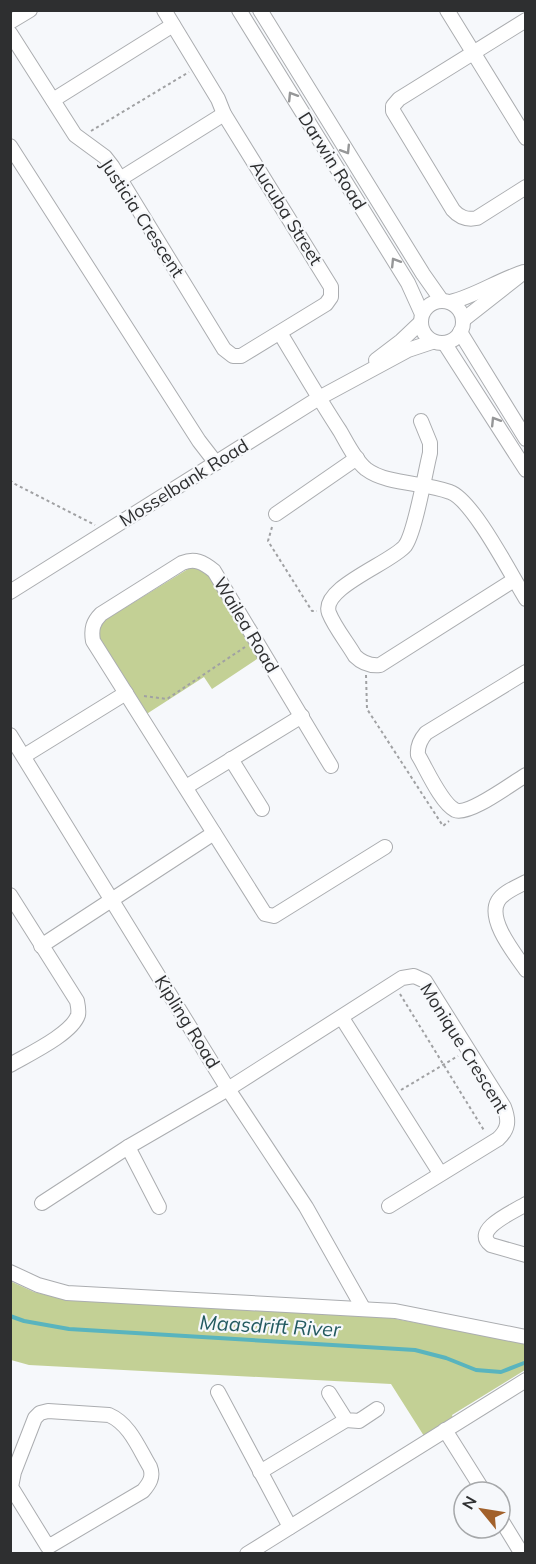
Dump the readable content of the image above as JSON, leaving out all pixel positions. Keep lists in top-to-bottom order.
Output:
{
  "streets": {
    "street": [
      "Darwin Road",
      "Aucuba Street",
      "Justicia Crescent",
      "Mosselbank Road",
      "Wailea Road",
      "Kipling Road",
      "Monique Crescent"
    ]
  },
  "crossings": [
    ["Darwin Road", "Mosselbank Road"],
    ["Aucuba Street", "Justicia Crescent"],
    ["Kipling Road", "Monique Crescent"]
  ],
  "water": ["Maasdrift River"],
  "north": "top left"
}
